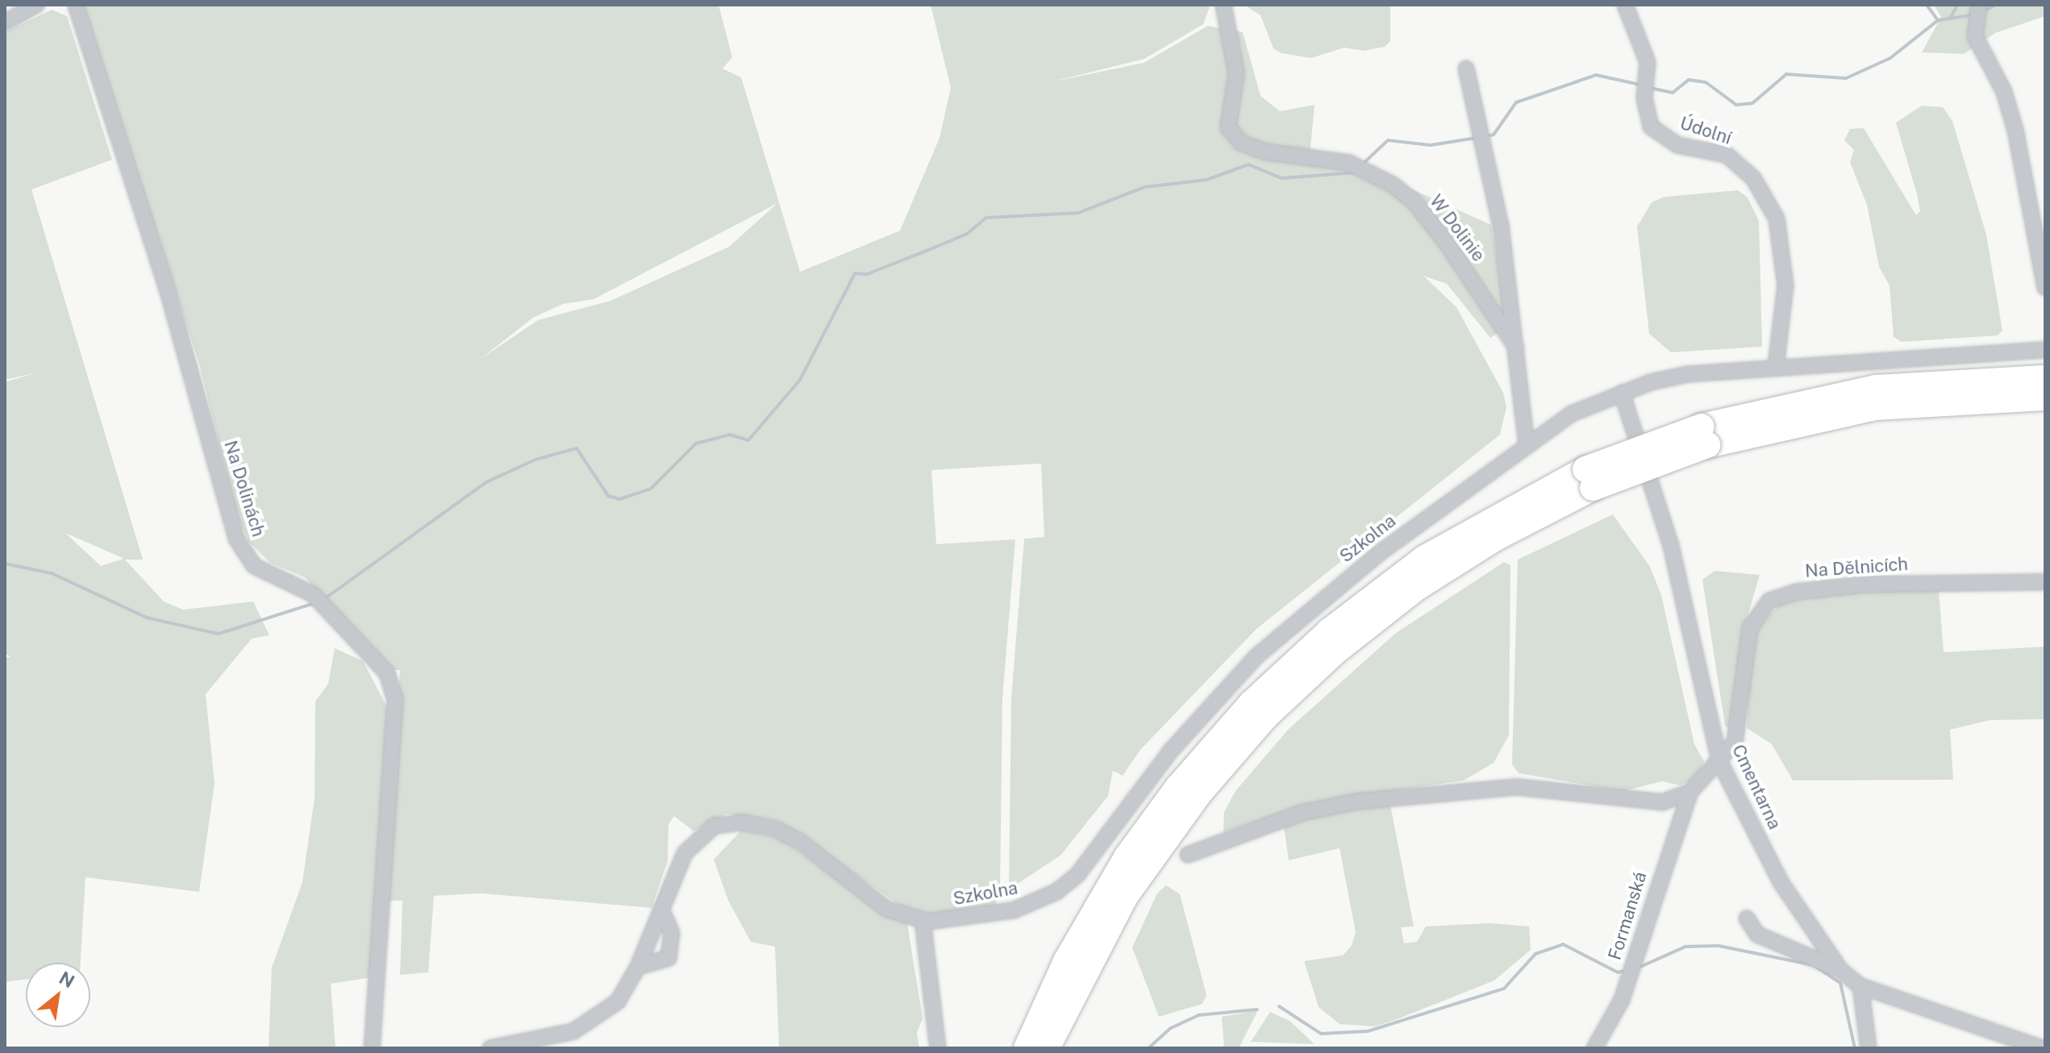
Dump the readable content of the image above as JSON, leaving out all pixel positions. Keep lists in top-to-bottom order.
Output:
{
  "streets": {
    "street": [
      "Údolní",
      "W Dolinie",
      "Na Dolinách",
      "Szkolna",
      "Na Dělnicích",
      "Cmentarna",
      "Formanská"
    ]
  },
  "crossings": [
    ["Údolní", "Szkolna"],
    ["Szkolna", "Cmentarna"],
    ["Na Dělnicích", "Cmentarna"]
  ],
  "north": "top right"
}
